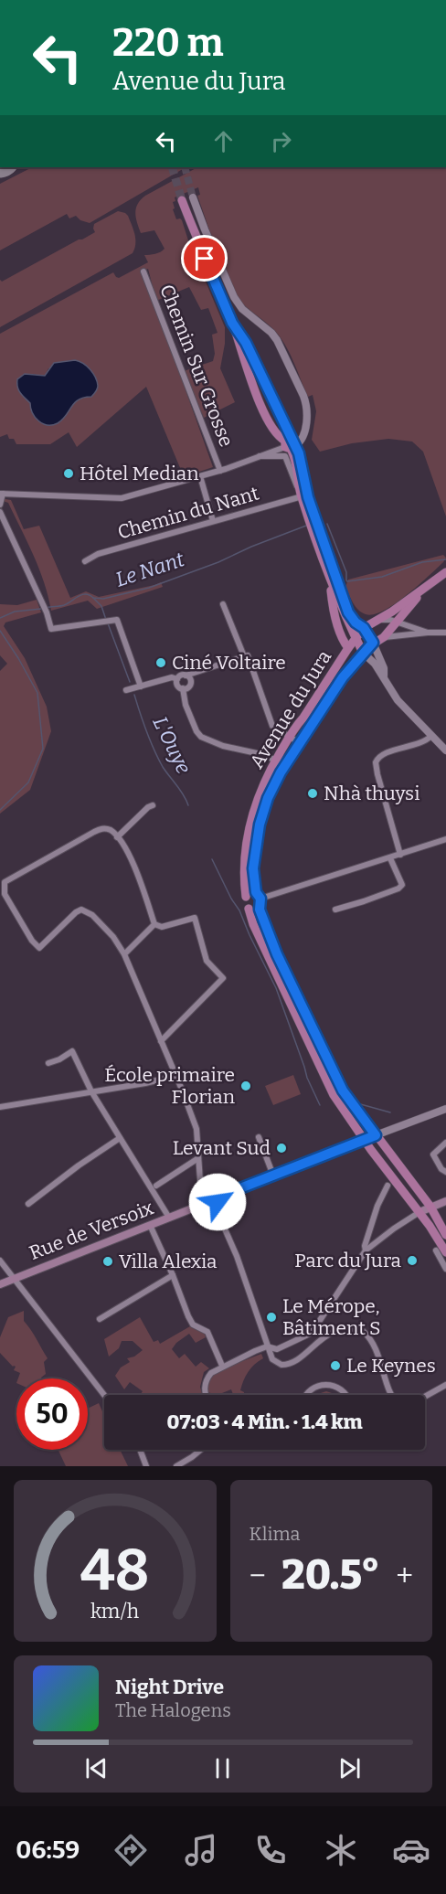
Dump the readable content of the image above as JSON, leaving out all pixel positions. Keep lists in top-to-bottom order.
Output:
{
  "streets": {
    "main road": ["Avenue du Jura", "Rue de Versoix"],
    "street": ["Chemin Sur Grosse", "Chemin du Nant"]
  },
  "crossings": [
    ["Avenue du Jura", "Rue de Versoix"]
  ],
  "water": ["Le Nant", "L'Ouye"],
  "places": [
    "Hôtel Median",
    "Ciné Voltaire",
    "Nhà thuysi",
    "École primaire Florian",
    "Levant Sud",
    "Parc du Jura",
    "Villa Alexia",
    "Le Mérope, Bâtiment S",
    "Le Keynes"
  ],
  "page": {
    "turn": ["220 m", "Avenue du Jura"],
    "limit": "50",
    "trip": "07:03 · 4 Min. · 1.4 km",
    "tile": "Klima",
    "heat": ["−", "20.5°", "+"],
    "song": ["Night Drive", "The Halogens"],
    "tabs": "06:59",
    "gauge": ["48", "km/h"]
  }
}
